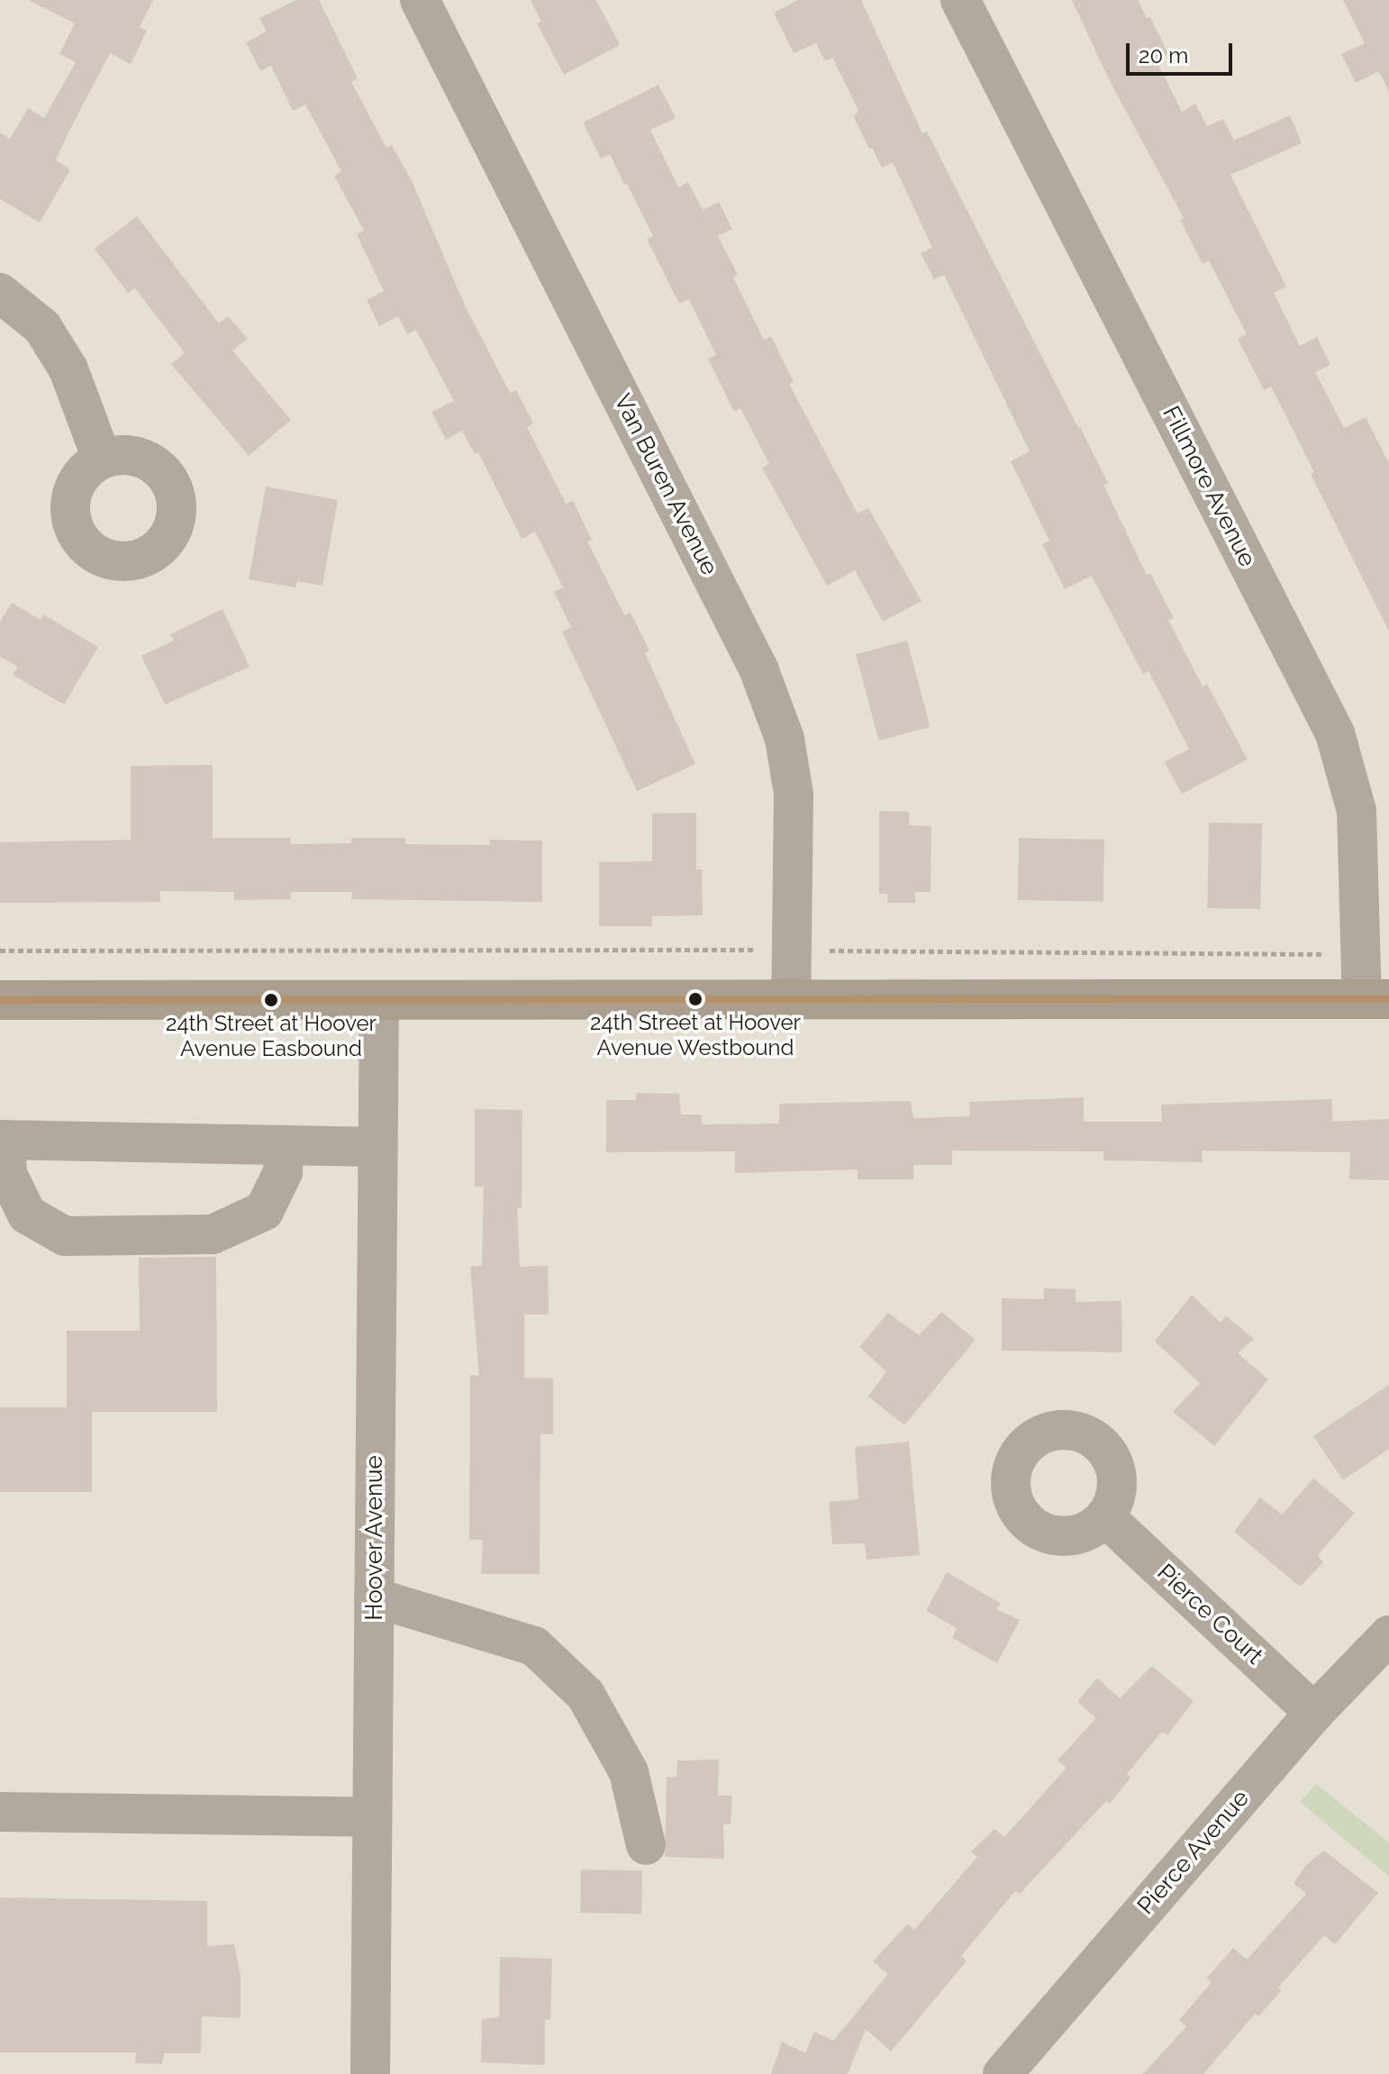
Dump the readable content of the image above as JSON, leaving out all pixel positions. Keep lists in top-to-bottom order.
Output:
{
  "streets": {
    "street": [
      "Van Buren Avenue",
      "Fillmore Avenue",
      "Hoover Avenue",
      "Pierce Court",
      "Pierce Avenue"
    ]
  },
  "crossings": [
    ["Pierce Court", "Pierce Avenue"]
  ],
  "places": ["24th Street at Hoover Avenue Westbound", "24th Street at Hoover Avenue Easbound"],
  "scale_bar": "20 m"
}
